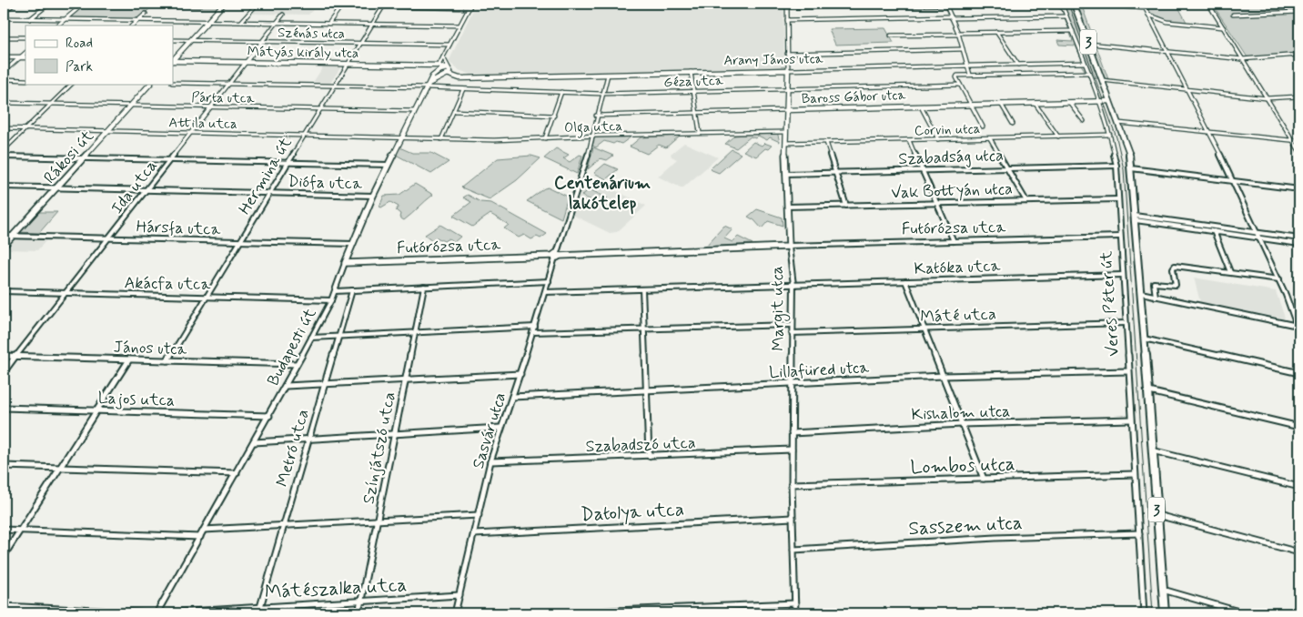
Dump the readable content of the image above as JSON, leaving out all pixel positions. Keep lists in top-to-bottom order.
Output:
{
  "streets": {
    "main road": ["3", "Veres Péter út"],
    "street": [
      "Szénás utca",
      "Mátyás király utca",
      "Arany János utca",
      "Géza utca",
      "Baross Gábor utca",
      "Párta utca",
      "Attila utca",
      "Olga utca",
      "Corvin utca",
      "Rákosi út",
      "Szabadság utca",
      "Hermina út",
      "Diófa utca",
      "Ida utca",
      "Vak Bottyán utca",
      "Hársfa utca",
      "Futórózsa utca",
      "Katóka utca",
      "Akácfa utca",
      "Margit utca",
      "Máté utca",
      "Budapesti út",
      "János utca",
      "Lillafüred utca",
      "Lajos utca",
      "Kishalom utca",
      "Sasvár utca",
      "Szabadszó utca",
      "Metró utca",
      "Színjátszó utca",
      "Lombos utca",
      "Datolya utca",
      "Sasszem utca",
      "Mátészalka utca"
    ]
  },
  "crossings": [
    ["Szénás utca", "Hermina út"],
    ["Szénás utca", "Ida utca"],
    ["Mátyás király utca", "Hermina út"],
    ["Mátyás király utca", "Ida utca"],
    ["Arany János utca", "Veres Péter út"],
    ["Arany János utca", "Margit utca"],
    ["Arany János utca", "Budapesti út"],
    ["Arany János utca", "Sasvár utca"],
    ["Géza utca", "Hermina út"],
    ["Géza utca", "Ida utca"],
    ["Géza utca", "Margit utca"],
    ["Géza utca", "Budapesti út"],
    ["Géza utca", "Sasvár utca"],
    ["Baross Gábor utca", "Veres Péter út"],
    ["Baross Gábor utca", "Margit utca"],
    ["Baross Gábor utca", "Sasvár utca"],
    ["Párta utca", "Rákosi út"],
    ["Párta utca", "Hermina út"],
    ["Párta utca", "Ida utca"],
    ["Párta utca", "Budapesti út"],
    ["Attila utca", "Olga utca"],
    ["Attila utca", "Rákosi út"],
    ["Attila utca", "Hermina út"],
    ["Attila utca", "Ida utca"],
    ["Attila utca", "Budapesti út"],
    ["Olga utca", "Margit utca"],
    ["Olga utca", "Budapesti út"],
    ["Olga utca", "Sasvár utca"],
    ["Corvin utca", "Veres Péter út"],
    ["Corvin utca", "Margit utca"],
    ["Rákosi út", "Diófa utca"],
    ["Rákosi út", "Hársfa utca"],
    ["Szabadság utca", "Veres Péter út"],
    ["Szabadság utca", "Margit utca"],
    ["Hermina út", "Diófa utca"],
    ["Hermina út", "Hársfa utca"],
    ["Hermina út", "Akácfa utca"],
    ["Hermina út", "János utca"],
    ["Diófa utca", "Ida utca"],
    ["Diófa utca", "Budapesti út"],
    ["Ida utca", "Hársfa utca"],
    ["Ida utca", "Akácfa utca"],
    ["Ida utca", "János utca"],
    ["Vak Bottyán utca", "Veres Péter út"],
    ["Vak Bottyán utca", "Margit utca"],
    ["Hársfa utca", "Budapesti út"],
    ["Futórózsa utca", "Veres Péter út"],
    ["Futórózsa utca", "Margit utca"],
    ["Futórózsa utca", "Budapesti út"],
    ["Futórózsa utca", "Sasvár utca"],
    ["Katóka utca", "Veres Péter út"],
    ["Katóka utca", "Margit utca"],
    ["Katóka utca", "Sasvár utca"],
    ["Akácfa utca", "Budapesti út"],
    ["Veres Péter út", "Máté utca"],
    ["Veres Péter út", "Lillafüred utca"],
    ["Veres Péter út", "Kishalom utca"],
    ["Veres Péter út", "Lombos utca"],
    ["Veres Péter út", "Sasszem utca"],
    ["Margit utca", "Máté utca"],
    ["Margit utca", "Lillafüred utca"],
    ["Margit utca", "Kishalom utca"],
    ["Margit utca", "Szabadszó utca"],
    ["Margit utca", "Lombos utca"],
    ["Margit utca", "Datolya utca"],
    ["Margit utca", "Sasszem utca"],
    ["Budapesti út", "János utca"],
    ["Budapesti út", "Lajos utca"],
    ["Budapesti út", "Mátészalka utca"],
    ["Lillafüred utca", "Sasvár utca"],
    ["Sasvár utca", "Szabadszó utca"],
    ["Sasvár utca", "Datolya utca"],
    ["Sasvár utca", "Mátészalka utca"],
    ["Metró utca", "Mátészalka utca"],
    ["Színjátszó utca", "Mátészalka utca"]
  ],
  "districts": ["Centenárium lakótelep"],
  "legend": ["Road", "Park"]
}
